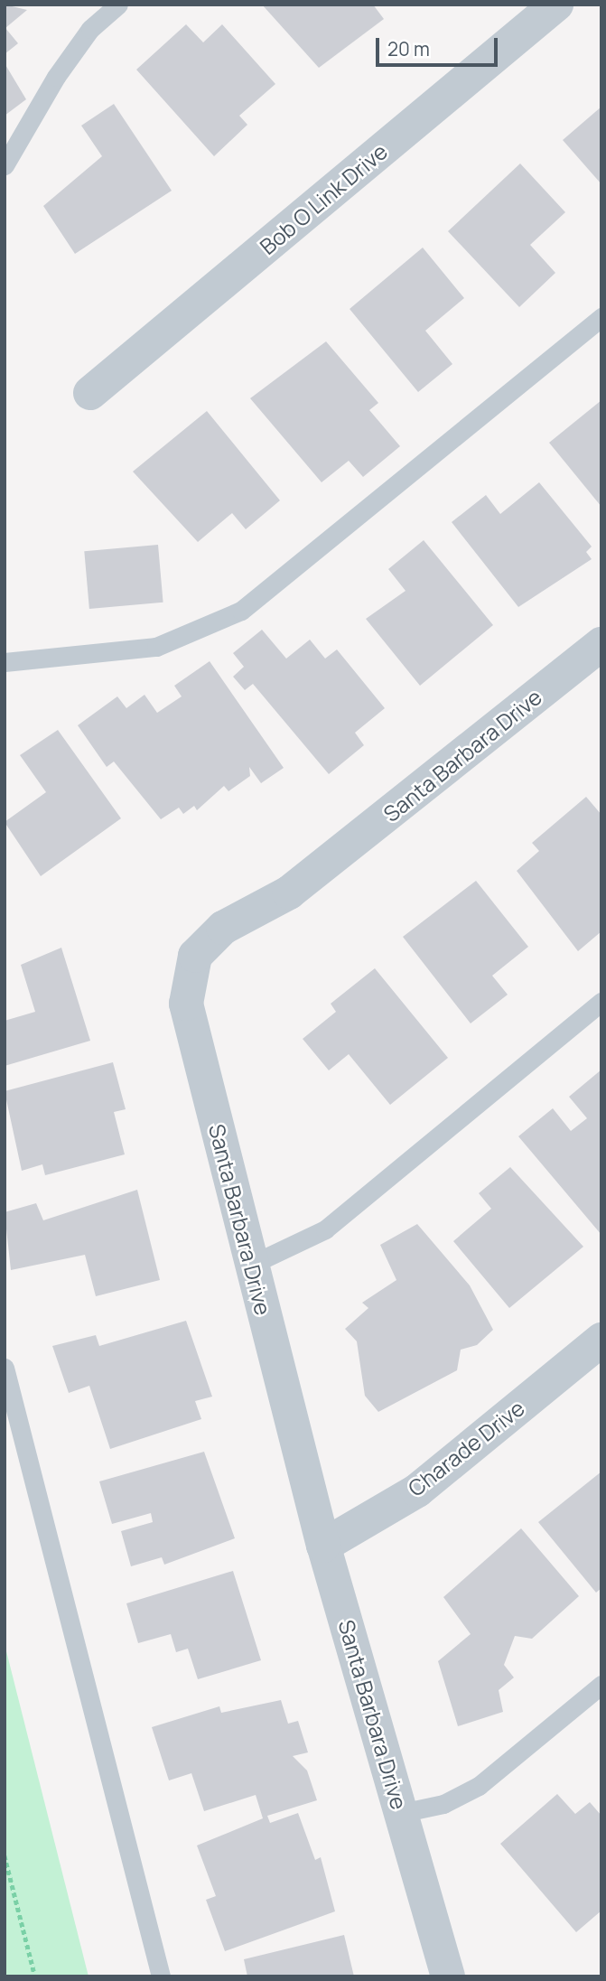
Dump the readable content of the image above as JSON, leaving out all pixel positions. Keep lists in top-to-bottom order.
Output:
{
  "streets": {
    "street": ["Bob O Link Drive", "Santa Barbara Drive", "Charade Drive"]
  },
  "crossings": [
    ["Santa Barbara Drive", "Charade Drive"]
  ],
  "scale_bar": "20 m"
}
